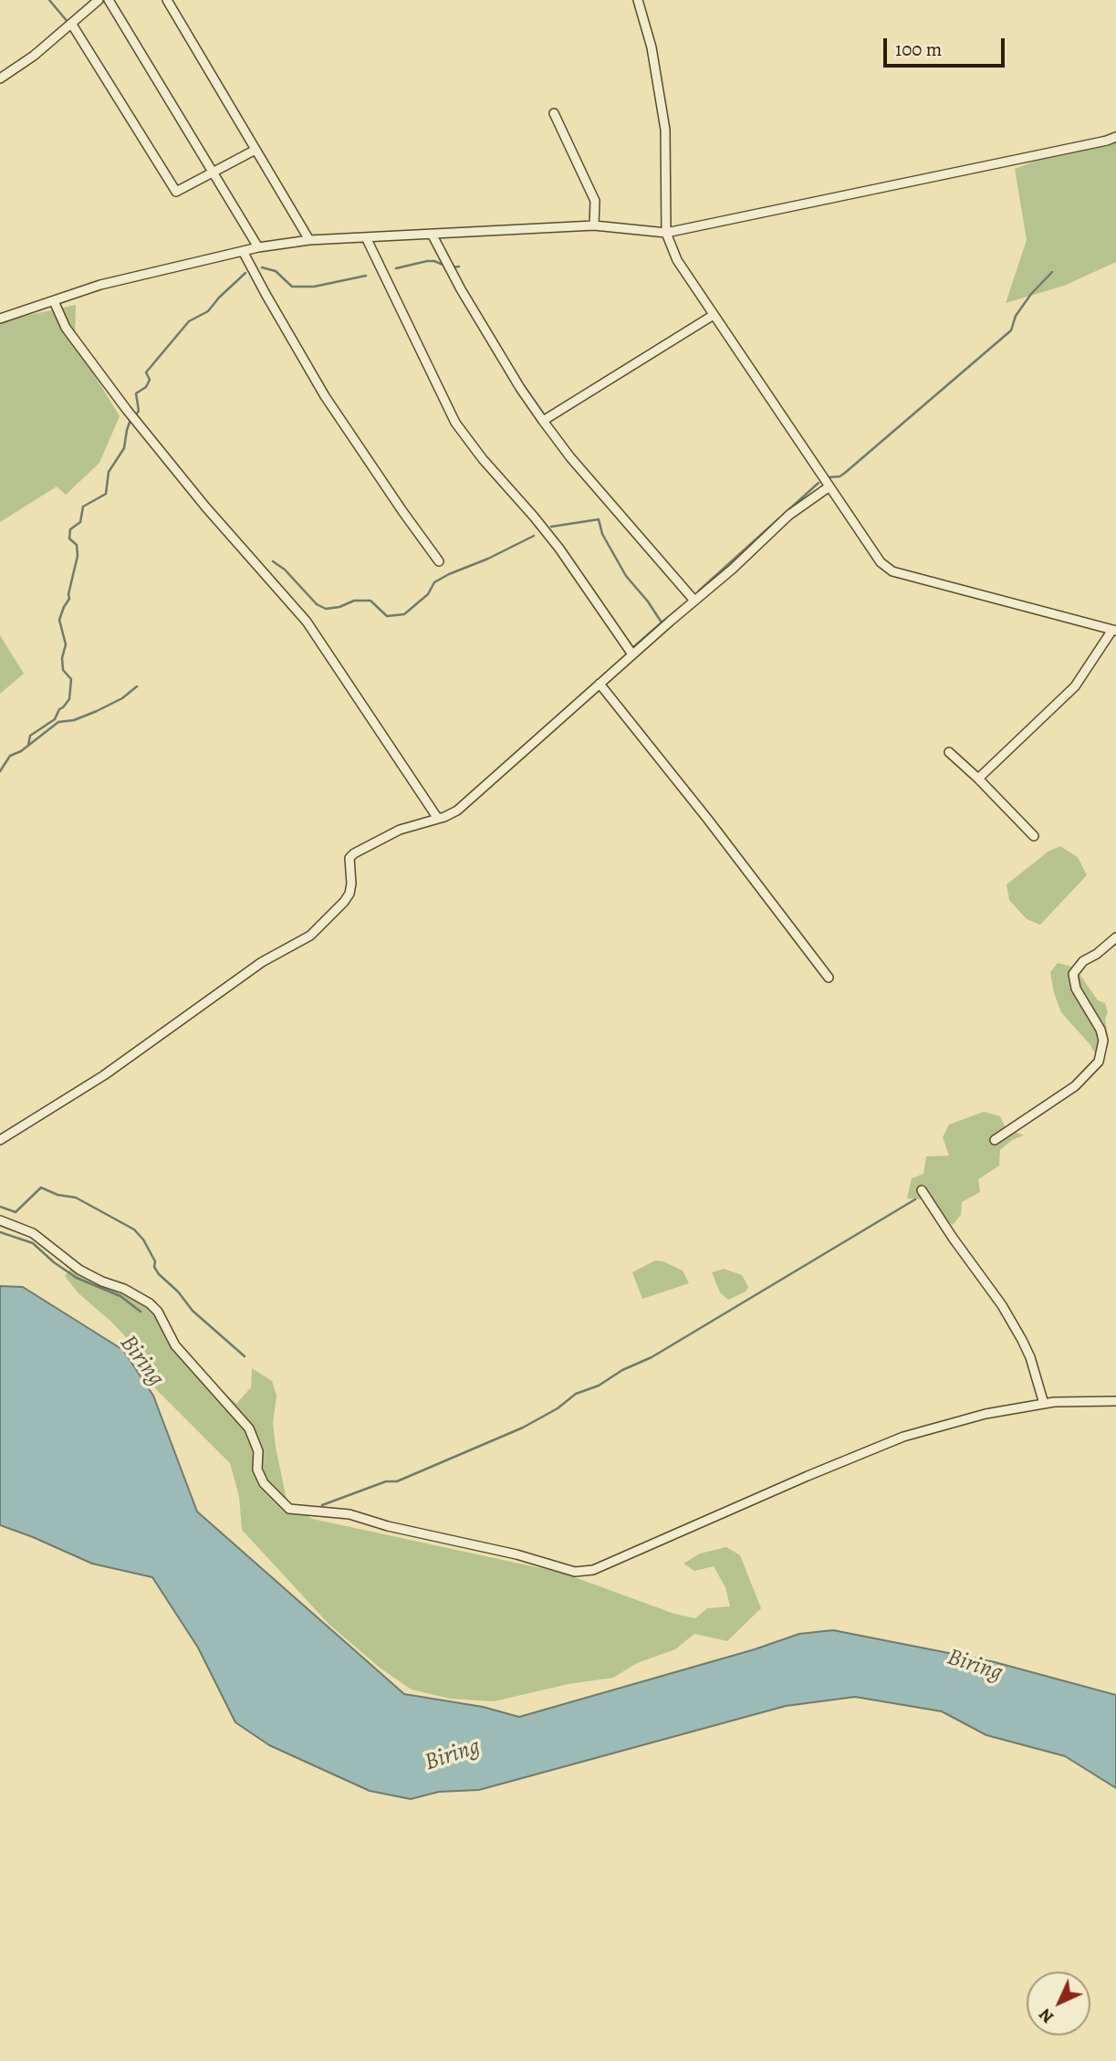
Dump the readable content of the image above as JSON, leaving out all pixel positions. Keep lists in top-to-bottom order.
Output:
{
  "water": ["Biring"],
  "scale_bar": "100 m",
  "north": "bottom left"
}
